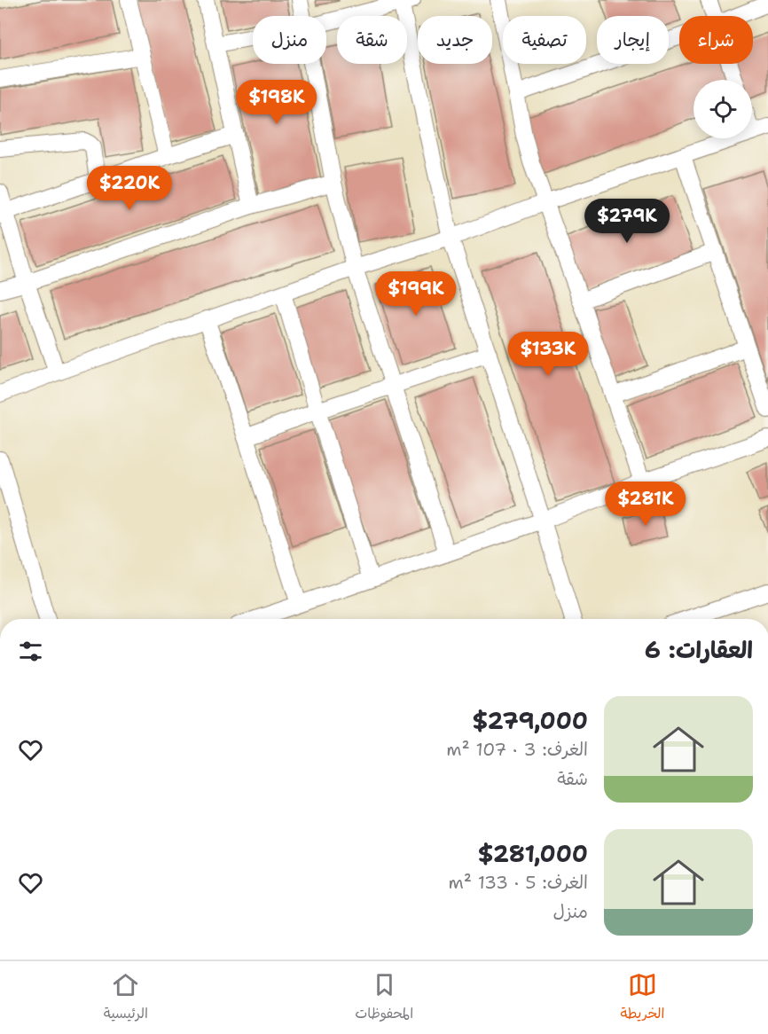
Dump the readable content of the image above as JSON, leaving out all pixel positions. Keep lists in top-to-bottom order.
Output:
{
  "page": {
    "chip": [
      "شراء",
      "إيجار",
      "تصفية",
      "جديد",
      "شقة",
      "منزل"
    ],
    "price": [
      "$198K",
      "$220K",
      "$279K",
      "$199K",
      "$133K",
      "$281K"
    ],
    "heading": "العقارات: 6",
    "list": [
      {
        "name": "$279,000",
        "note": "الغرف: 3 · 107 m² · شقة"
      },
      {
        "name": "$281,000",
        "note": "الغرف: 5 · 133 m² · منزل"
      }
    ],
    "tabs": ["الخريطة", "المحفوظات", "الرئيسية"]
  }
}
